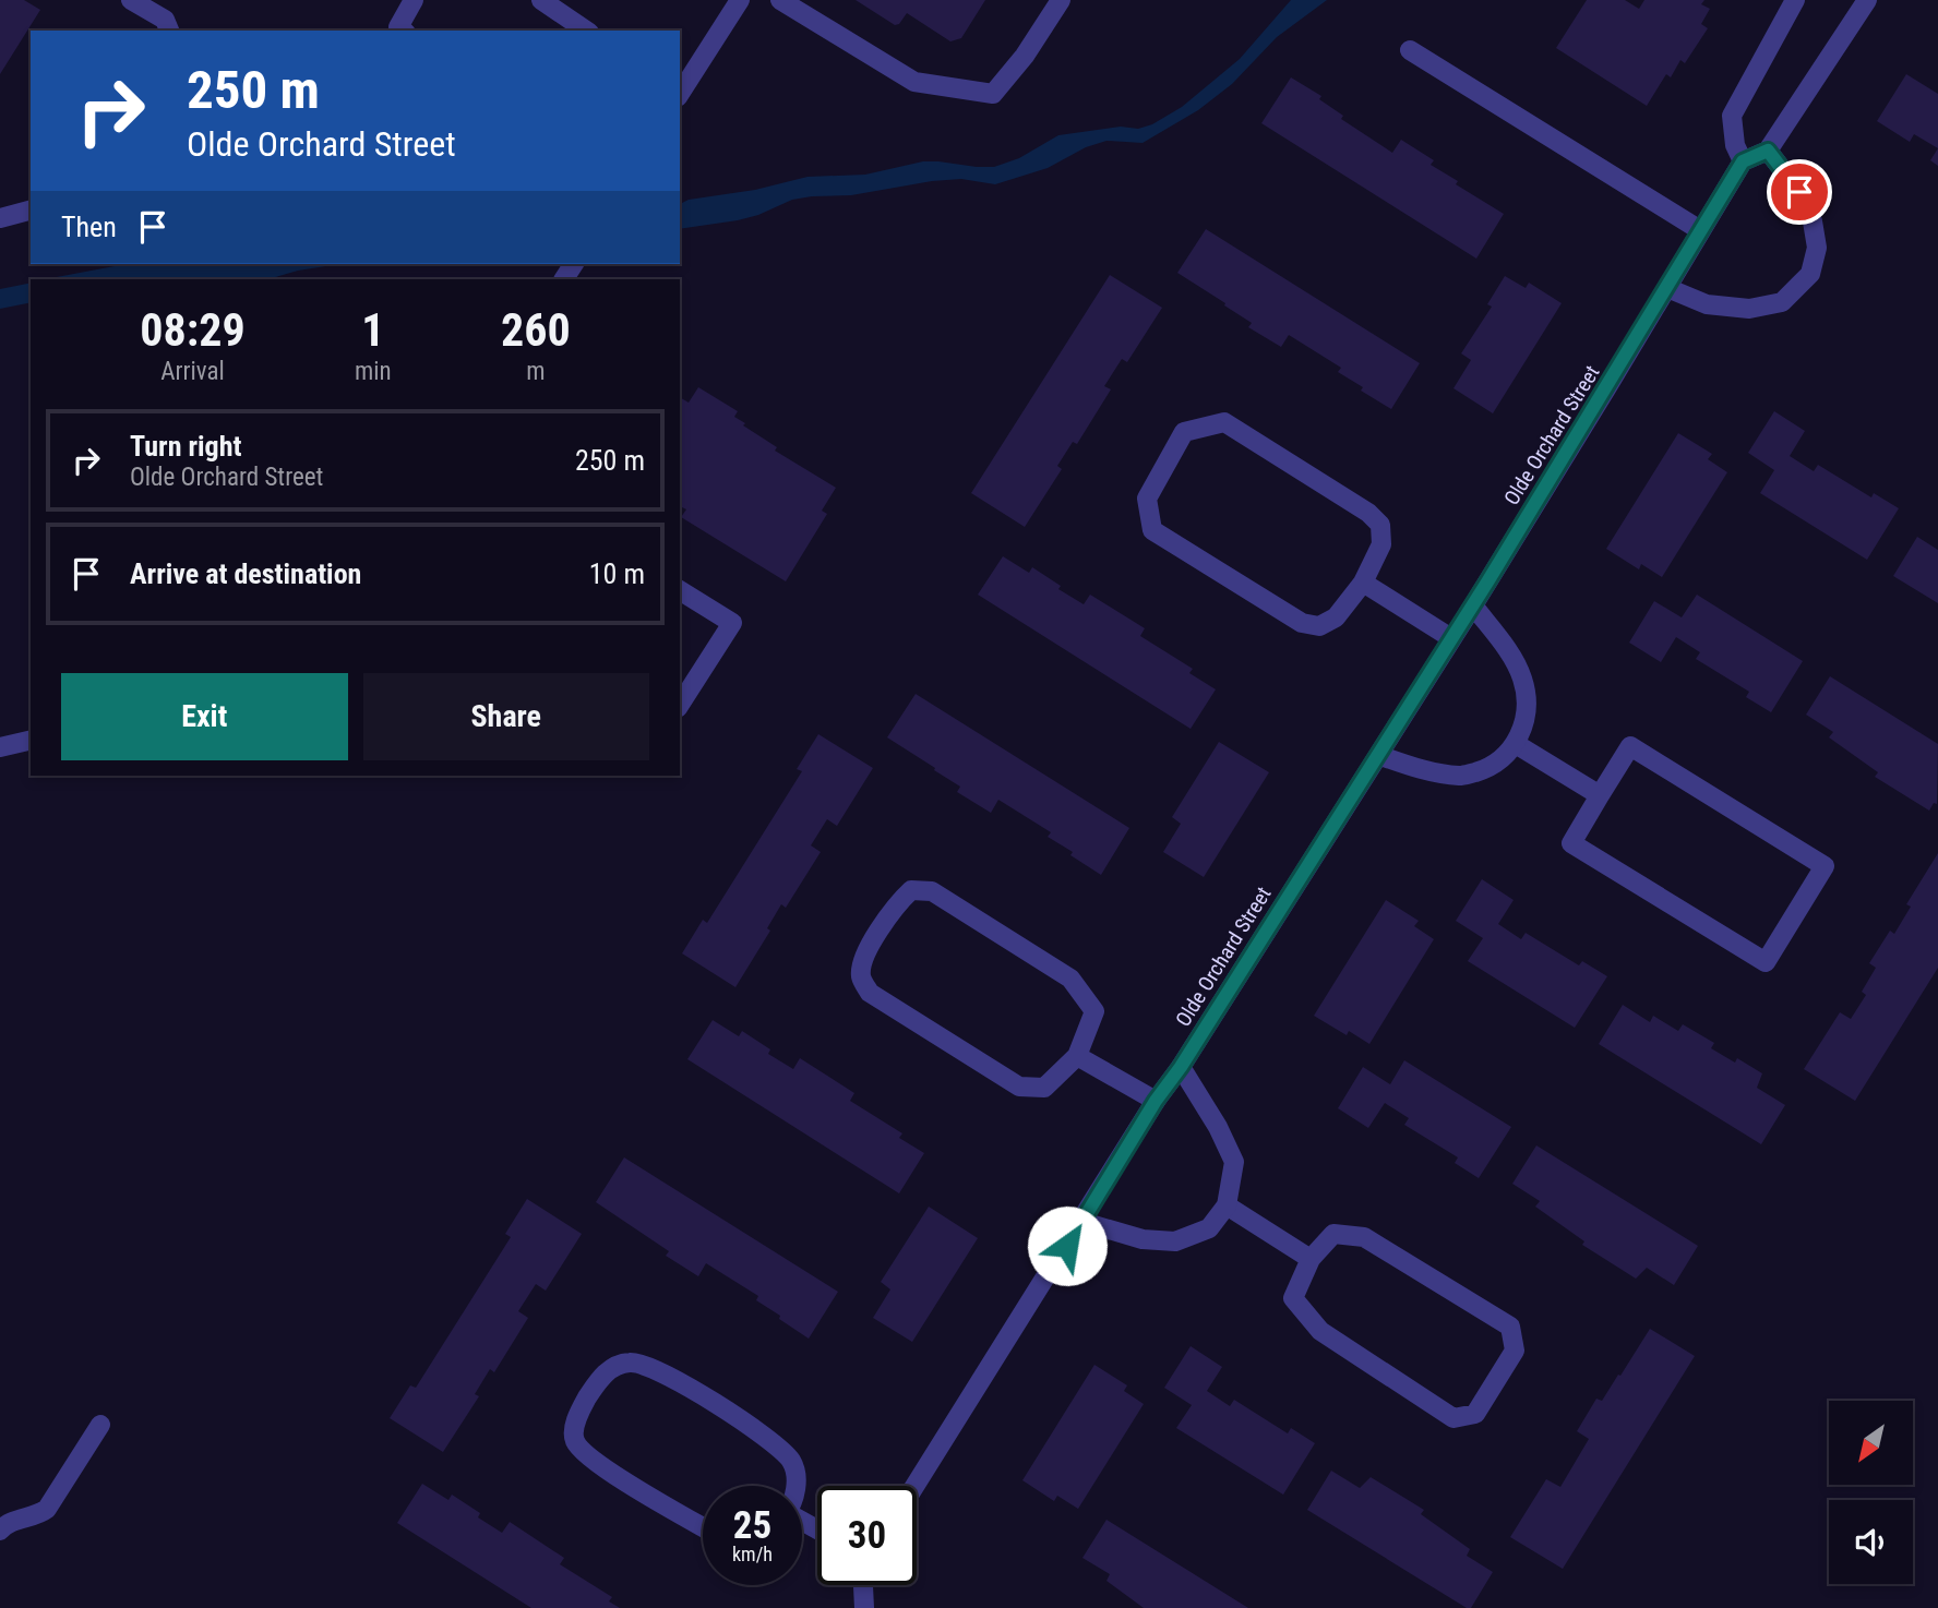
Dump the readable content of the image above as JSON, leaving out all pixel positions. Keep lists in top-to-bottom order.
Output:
{
  "streets": {
    "street": ["Olde Orchard Street"]
  },
  "north": "bottom left",
  "page": {
    "turn": ["250 m", "Olde Orchard Street"],
    "then": "Then",
    "eta": [
      "08:29",
      "Arrival",
      "1",
      "min",
      "260",
      "m"
    ],
    "list": [
      {
        "name": "Turn right",
        "note": "Olde Orchard Street",
        "value": "250 m"
      },
      {
        "name": "Arrive at destination",
        "value": "10 m"
      }
    ],
    "buttons": ["Exit", "Share"],
    "speed": "25 km/h",
    "limit": "30"
  }
}
